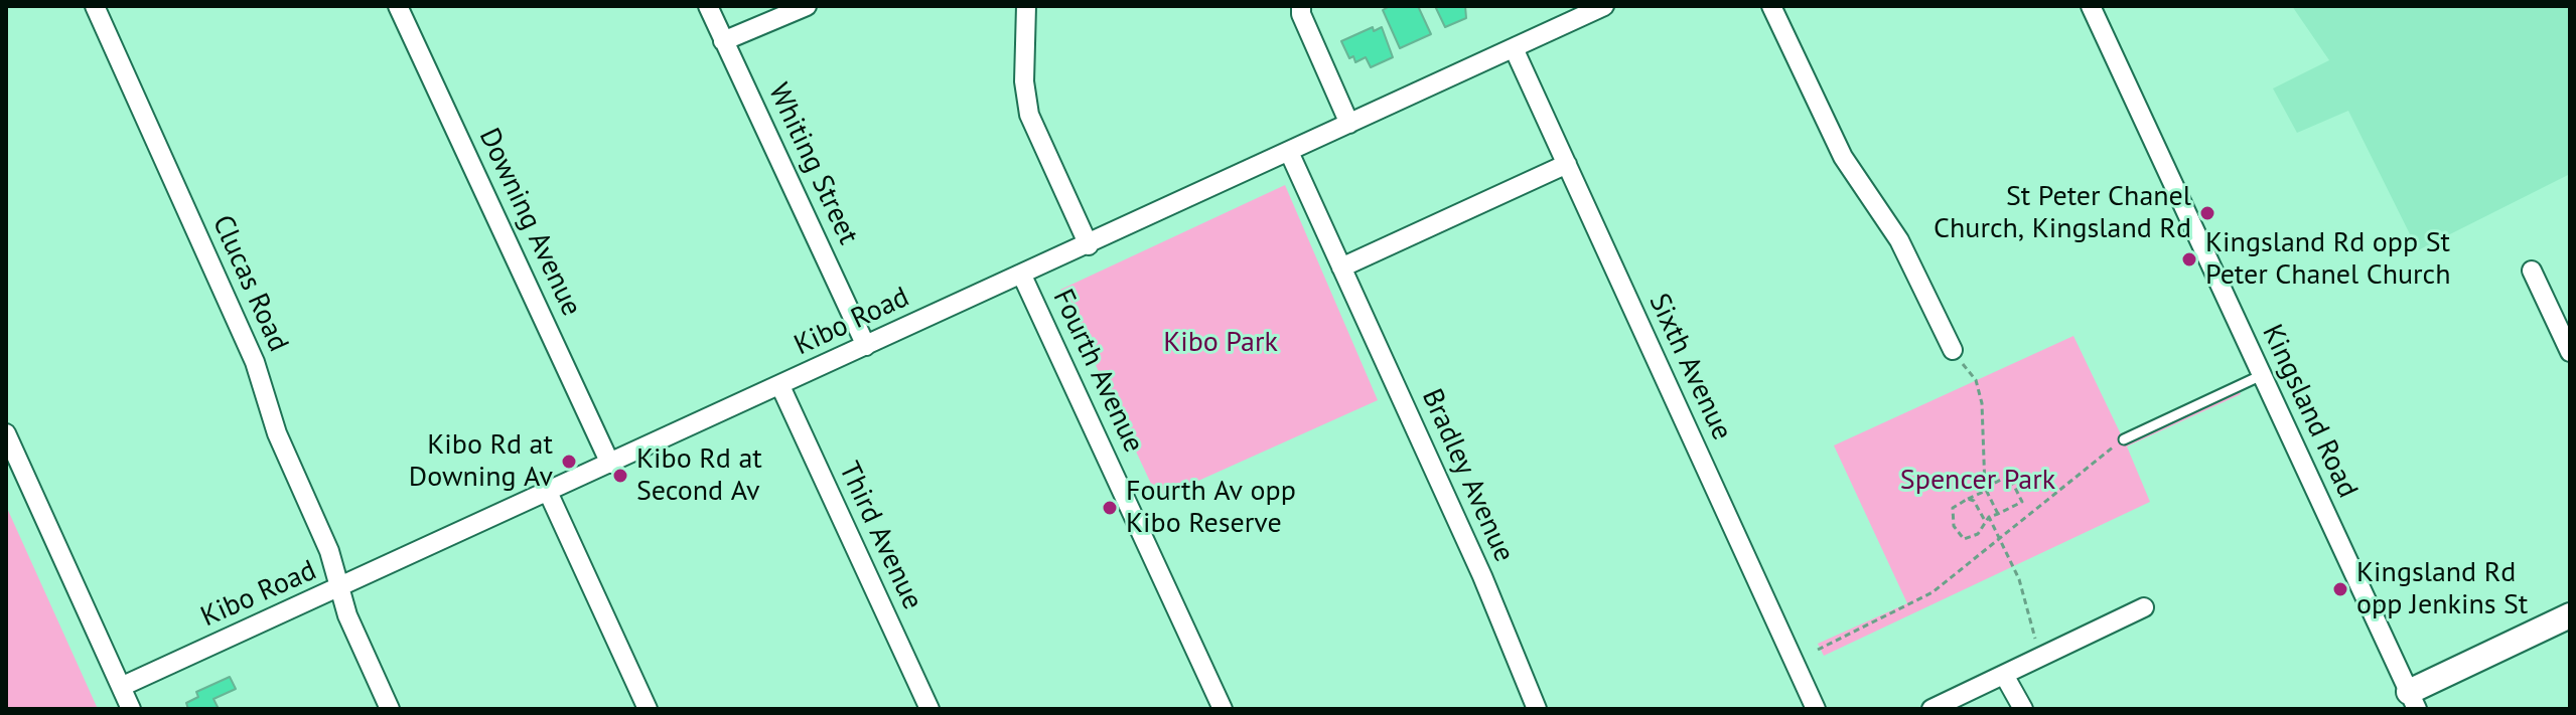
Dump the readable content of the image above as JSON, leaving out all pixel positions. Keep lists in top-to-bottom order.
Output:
{
  "streets": {
    "street": [
      "Whiting Street",
      "Downing Avenue",
      "Clucas Road",
      "Kibo Road",
      "Sixth Avenue",
      "Fourth Avenue",
      "Kingsland Road",
      "Bradley Avenue",
      "Third Avenue"
    ]
  },
  "crossings": [
    ["Whiting Street", "Kibo Road"],
    ["Downing Avenue", "Kibo Road"],
    ["Clucas Road", "Kibo Road"],
    ["Kibo Road", "Sixth Avenue"],
    ["Kibo Road", "Fourth Avenue"],
    ["Kibo Road", "Bradley Avenue"],
    ["Kibo Road", "Third Avenue"]
  ],
  "parks": ["Kibo Park", "Spencer Park"],
  "places": [
    "St Peter Chanel Church, Kingsland Rd",
    "Kingsland Rd opp St Peter Chanel Church",
    "Kibo Rd at Downing Av",
    "Kibo Rd at Second Av",
    "Fourth Av opp Kibo Reserve",
    "Kingsland Rd opp Jenkins St"
  ]
}
